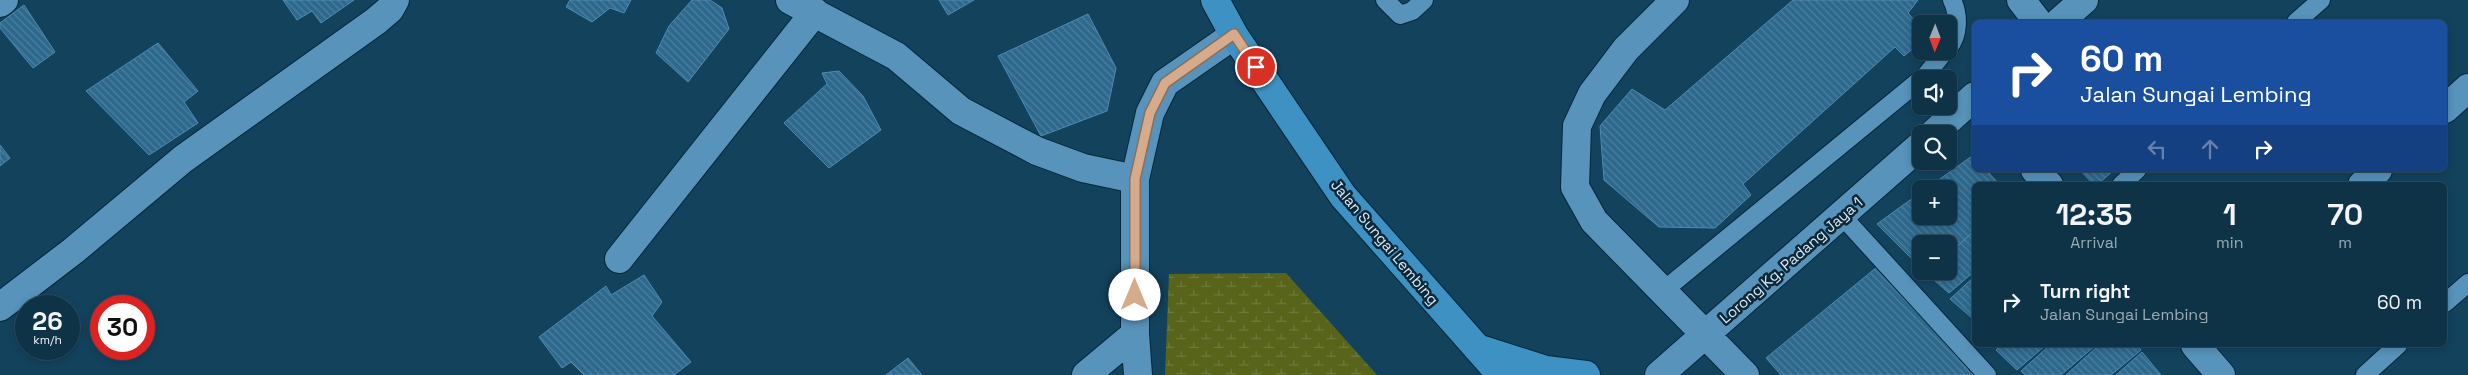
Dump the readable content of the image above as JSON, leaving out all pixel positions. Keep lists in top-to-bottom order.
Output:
{
  "streets": {
    "main road": ["Jalan Sungai Lembing"],
    "street": ["Lorong Kg. Padang Jaya 1"]
  },
  "north": "bottom",
  "page": {
    "map_buttons": ["+", "−"],
    "turn": ["60 m", "Jalan Sungai Lembing"],
    "eta": [
      "12:35",
      "Arrival",
      "1",
      "min",
      "70",
      "m"
    ],
    "list": [
      {
        "name": "Turn right",
        "note": "Jalan Sungai Lembing",
        "value": "60 m"
      }
    ],
    "speed": "26 km/h",
    "limit": "30"
  }
}
